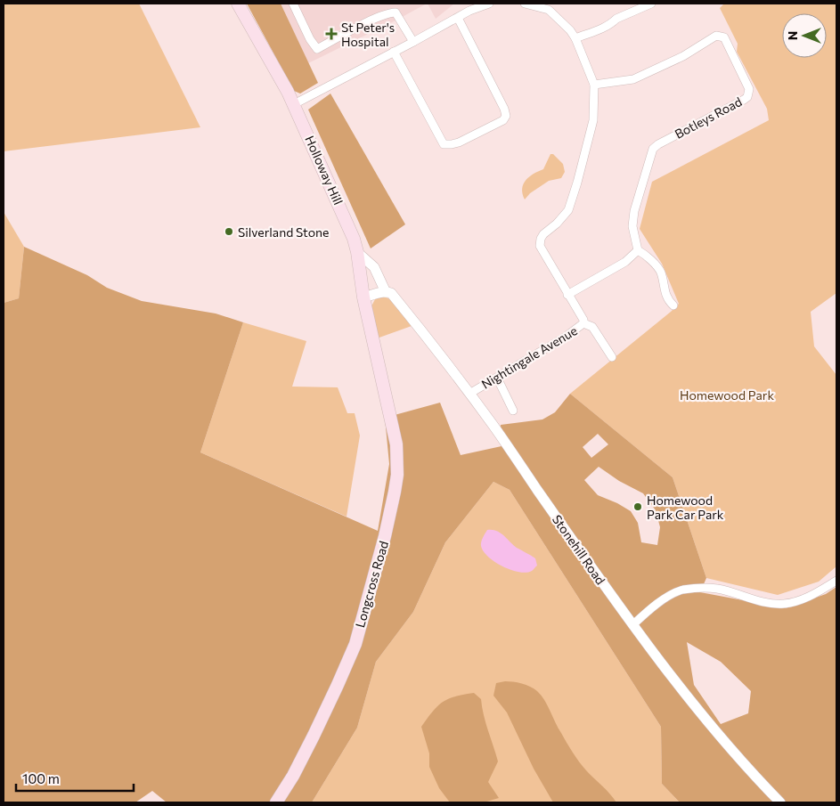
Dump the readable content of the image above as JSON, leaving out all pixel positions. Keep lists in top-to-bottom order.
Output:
{
  "streets": {
    "main road": ["Holloway Hill", "Longcross Road"],
    "street": ["Botleys Road", "Nightingale Avenue", "Stonehill Road"]
  },
  "crossings": [
    ["Botleys Road", "Nightingale Avenue"],
    ["Holloway Hill", "Stonehill Road"],
    ["Holloway Hill", "Longcross Road"],
    ["Nightingale Avenue", "Stonehill Road"]
  ],
  "parks": ["Homewood Park"],
  "places": {
    "health": ["St Peter's Hospital"],
    "other": ["Silverland Stone", "Homewood Park Car Park"]
  },
  "scale_bar": "100 m",
  "north": "left"
}
